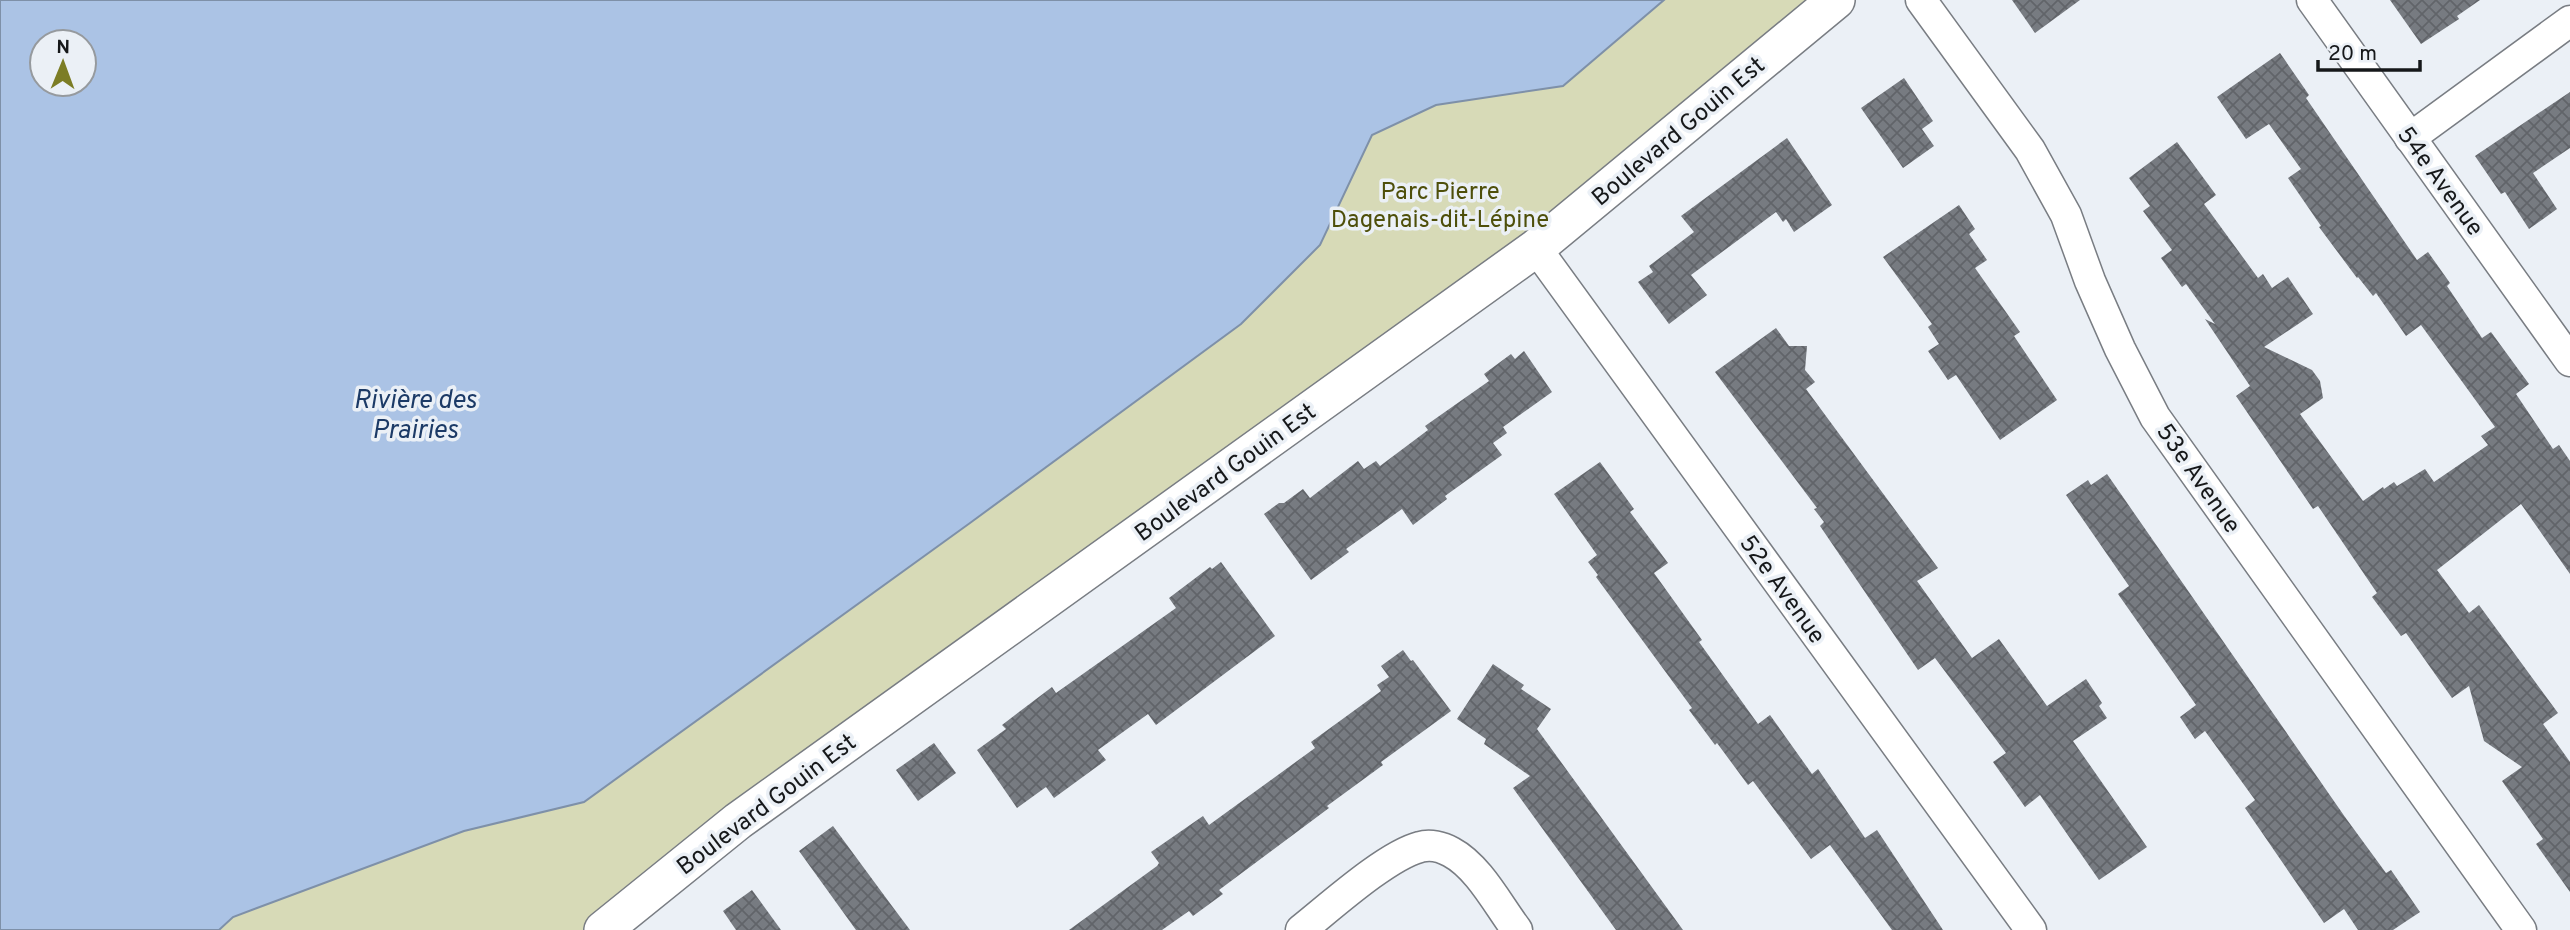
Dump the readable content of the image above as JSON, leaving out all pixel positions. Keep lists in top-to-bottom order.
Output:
{
  "streets": {
    "street": [
      "Boulevard Gouin Est",
      "54e Avenue",
      "53e Avenue",
      "52e Avenue"
    ]
  },
  "crossings": [
    ["Boulevard Gouin Est", "52e Avenue"]
  ],
  "water": ["Rivière des Prairies"],
  "parks": ["Parc Pierre Dagenais-dit-Lépine"],
  "scale_bar": "20 m",
  "north": "top"
}
